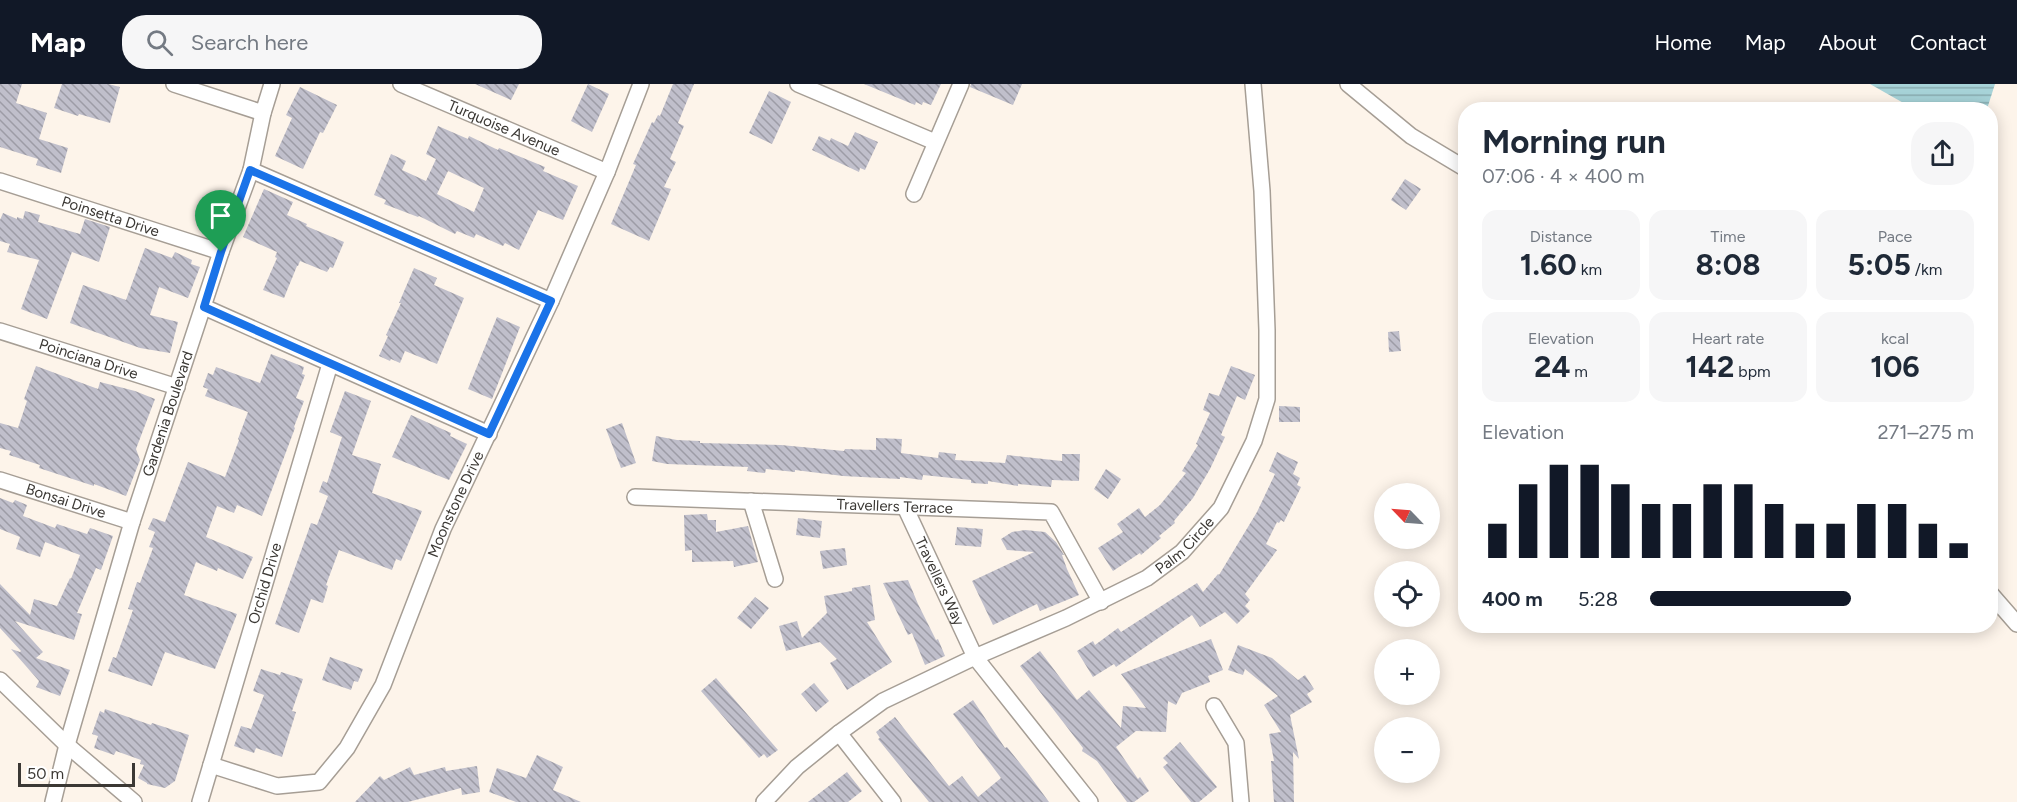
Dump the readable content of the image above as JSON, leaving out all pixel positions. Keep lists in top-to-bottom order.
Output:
{
  "streets": {
    "street": [
      "Turquoise Avenue",
      "Poinsetta Drive",
      "Poinciana Drive",
      "Gardenia Boulevard",
      "Bonsai Drive",
      "Moonstone Drive",
      "Travellers Terrace",
      "Palm Circle",
      "Travellers Way",
      "Orchid Drive"
    ]
  },
  "crossings": [
    ["Turquoise Avenue", "Moonstone Drive"],
    ["Poinsetta Drive", "Gardenia Boulevard"],
    ["Poinciana Drive", "Gardenia Boulevard"],
    ["Gardenia Boulevard", "Bonsai Drive"],
    ["Moonstone Drive", "Orchid Drive"],
    ["Travellers Terrace", "Palm Circle"],
    ["Travellers Terrace", "Travellers Way"],
    ["Palm Circle", "Travellers Way"]
  ],
  "scale_bar": "50 m",
  "north": "top left",
  "page": {
    "header": "Map",
    "search": "Search here",
    "nav": [
      "Home",
      "Map",
      "About",
      "Contact"
    ],
    "heading": ["Morning run", "07:06 · 4 × 400 m"],
    "stats": [
      ["Distance", "1.60 km"],
      ["Time", "8:08"],
      ["Pace", "5:05 /km"],
      ["Elevation", "24 m"],
      ["Heart rate", "142 bpm"],
      ["kcal", "106"]
    ],
    "chart": ["Elevation", "271–275 m"],
    "map_buttons": ["+", "−"],
    "list": [
      {
        "name": "400 m",
        "note": "5:28"
      }
    ],
    "scale": "50 m"
  }
}
